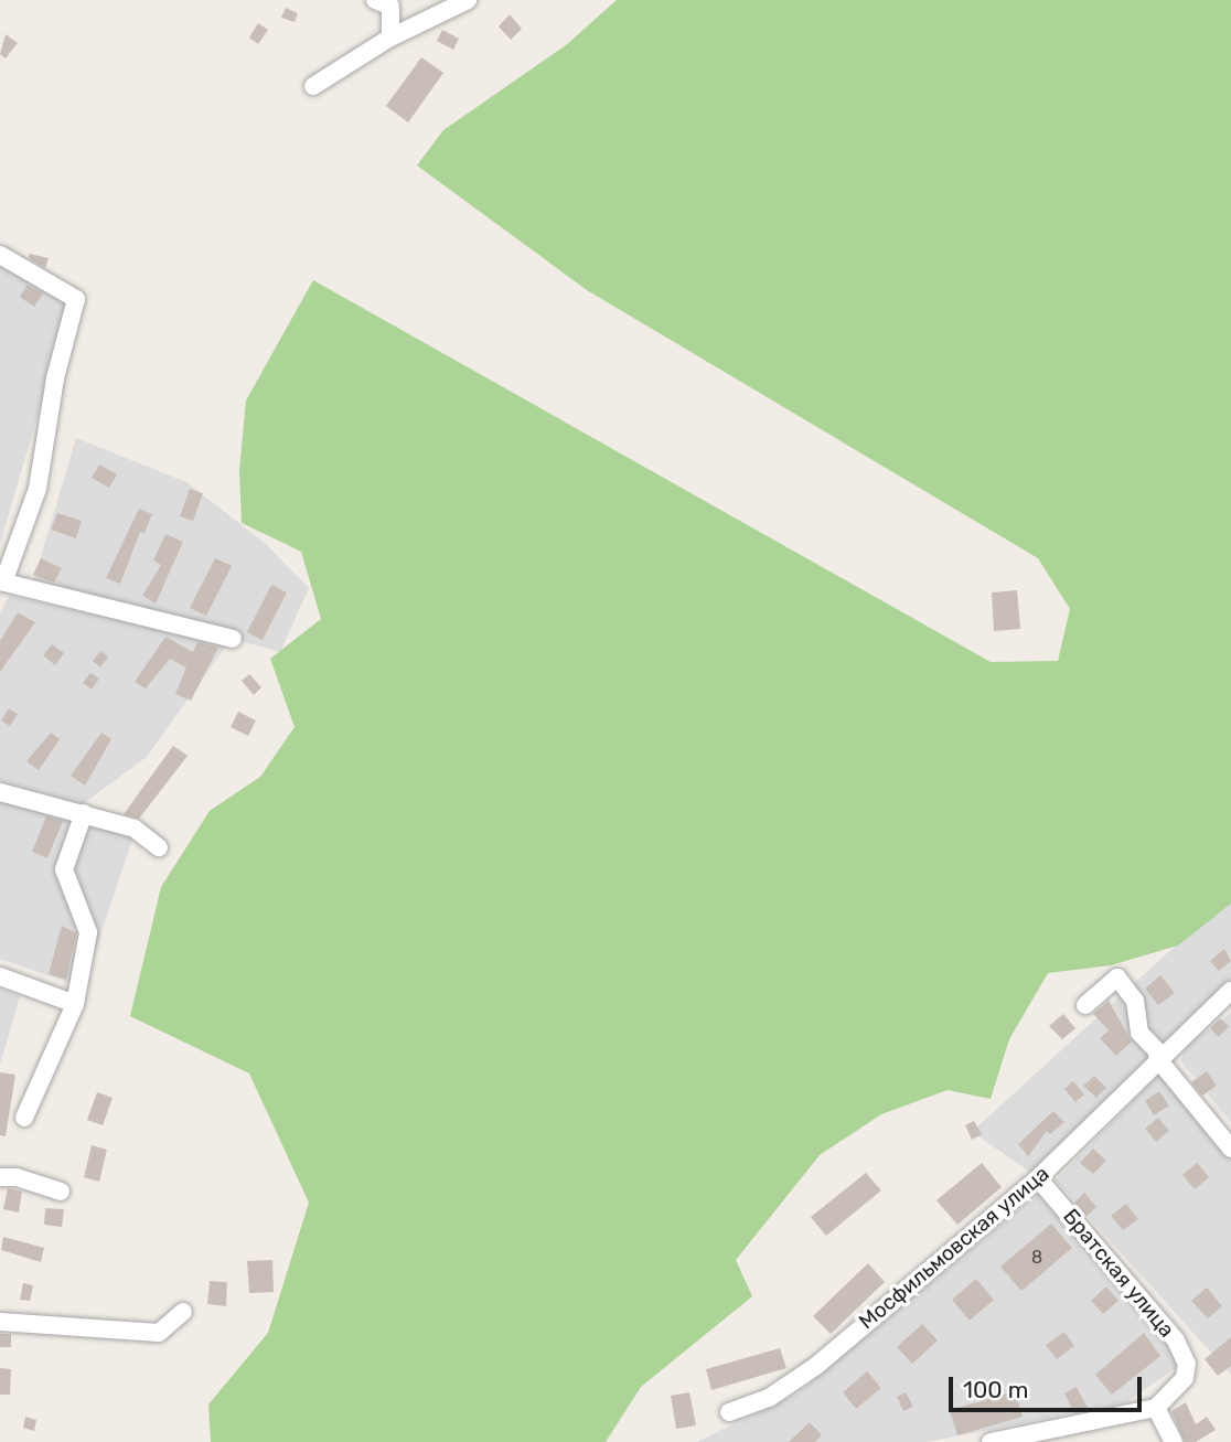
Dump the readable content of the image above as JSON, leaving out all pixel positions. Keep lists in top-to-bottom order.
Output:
{
  "streets": {
    "street": ["Мосфильмовская улица", "Братская улица"]
  },
  "crossings": [
    ["Мосфильмовская улица", "Братская улица"]
  ],
  "house_numbers": ["8"],
  "scale_bar": "100 m"
}
